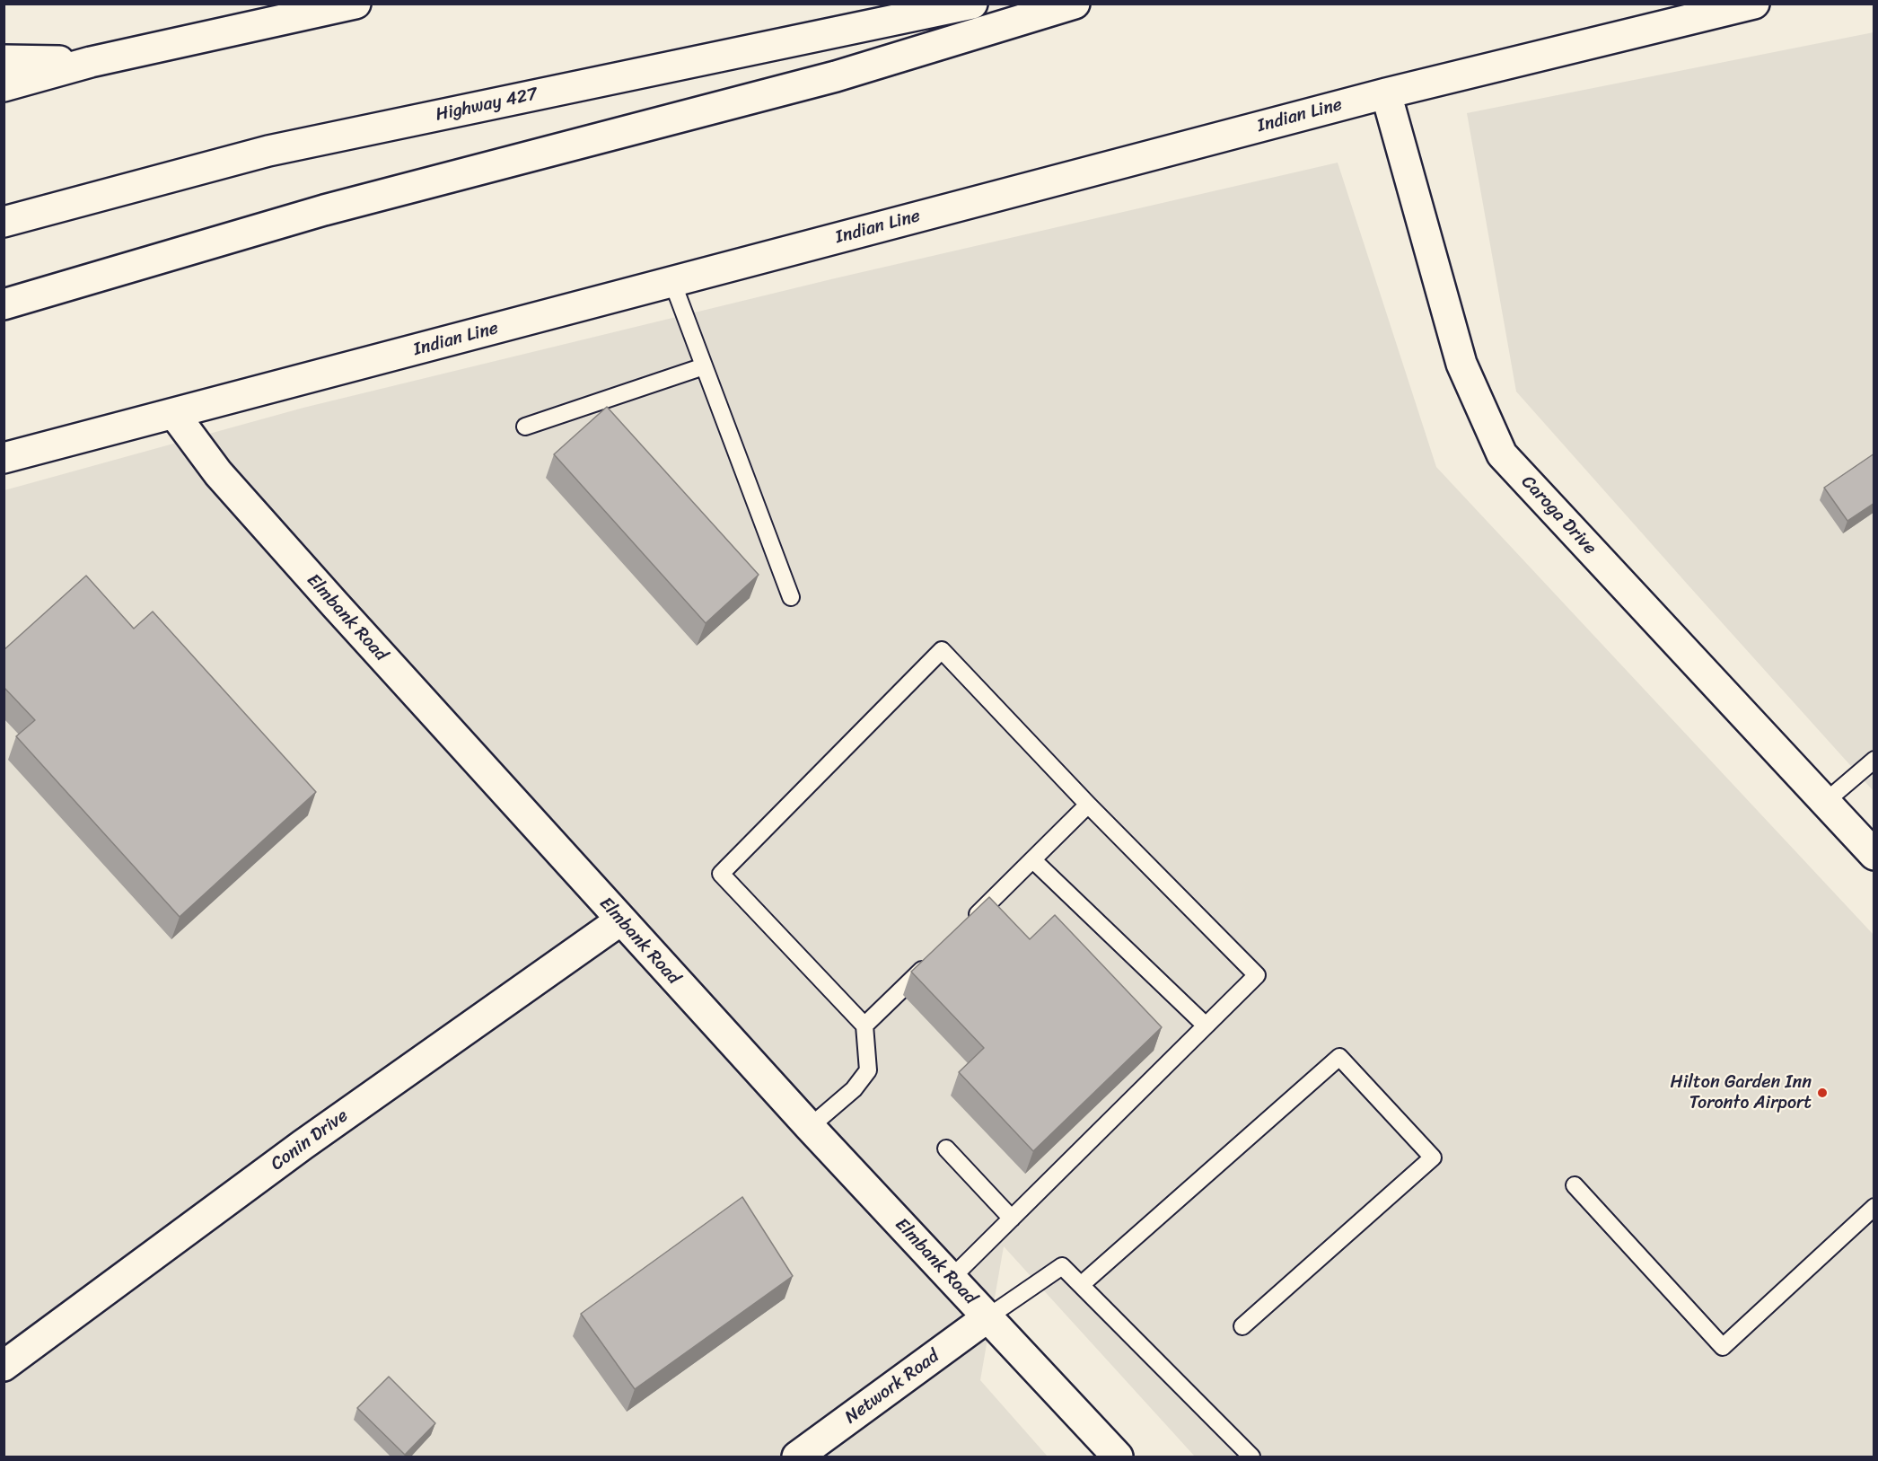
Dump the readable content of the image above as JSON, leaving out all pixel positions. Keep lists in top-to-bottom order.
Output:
{
  "streets": {
    "main road": [
      "Highway 427",
      "Indian Line",
      "Caroga Drive",
      "Elmbank Road",
      "Conin Drive",
      "Network Road"
    ]
  },
  "crossings": [
    ["Indian Line", "Caroga Drive"],
    ["Indian Line", "Elmbank Road"],
    ["Elmbank Road", "Conin Drive"],
    ["Elmbank Road", "Network Road"]
  ],
  "places": ["Hilton Garden Inn Toronto Airport"]
}
